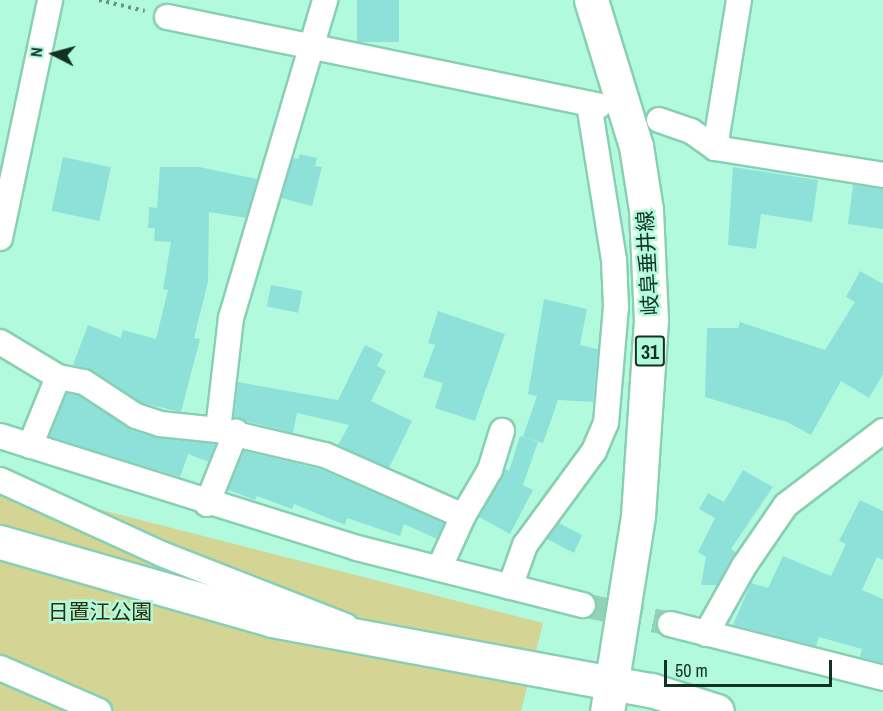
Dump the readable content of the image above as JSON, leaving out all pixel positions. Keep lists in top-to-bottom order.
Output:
{
  "streets": {
    "main road": ["岐阜垂井線", "31"]
  },
  "parks": ["日置江公園"],
  "scale_bar": "50 m",
  "north": "left"
}
